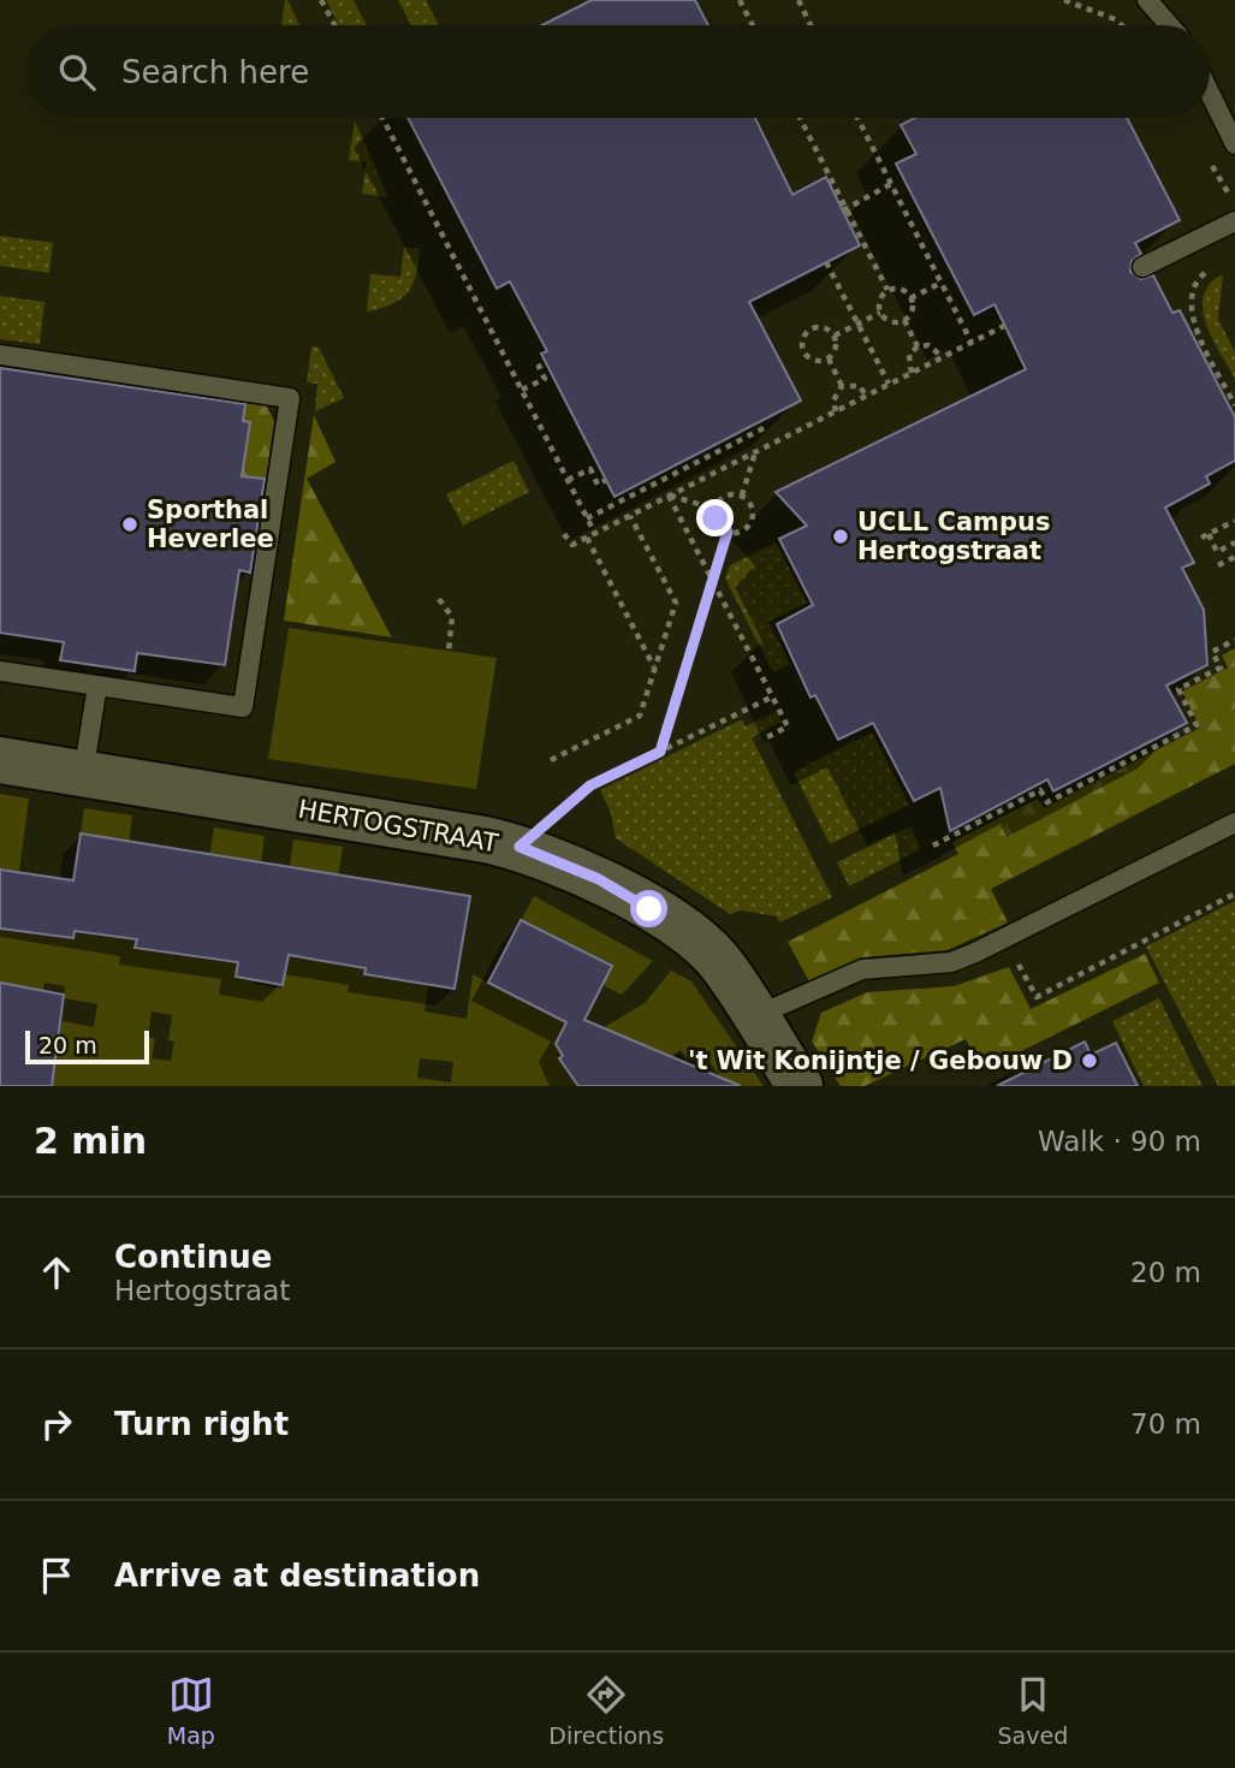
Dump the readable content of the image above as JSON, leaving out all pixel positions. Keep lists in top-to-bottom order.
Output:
{
  "streets": {
    "street": ["HERTOGSTRAAT"]
  },
  "places": ["Sporthal Heverlee", "UCLL Campus Hertogstraat", "'t Wit Konijntje / Gebouw D"],
  "scale_bar": "20 m",
  "page": {
    "search": "Search here",
    "scale": "20 m",
    "heading": ["2 min", "Walk · 90 m"],
    "list": [
      ["Continue", "Hertogstraat", "20 m"],
      ["Turn right", "70 m"],
      "Arrive at destination"
    ],
    "nav": ["Map", "Directions", "Saved"]
  }
}
